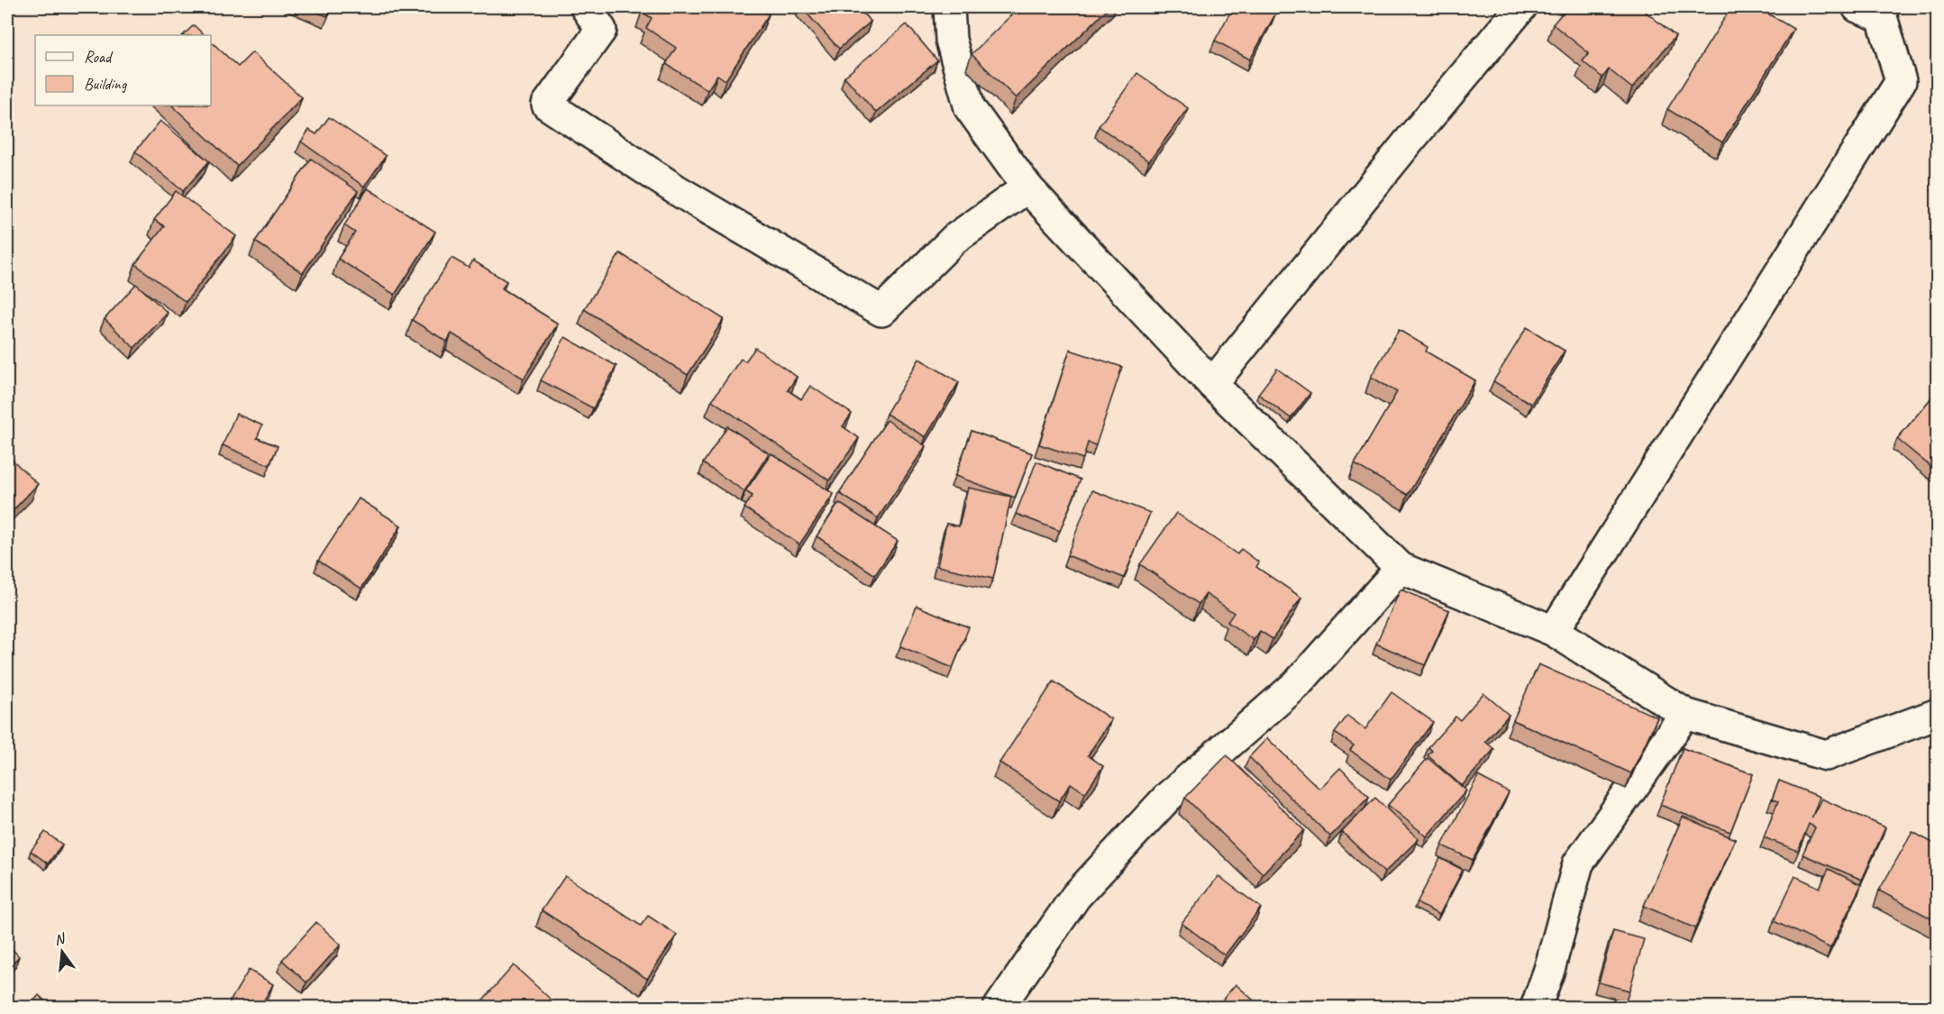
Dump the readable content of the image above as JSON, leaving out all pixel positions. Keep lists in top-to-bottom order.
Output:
{
  "legend": ["Road", "Building"],
  "north": "top"
}
